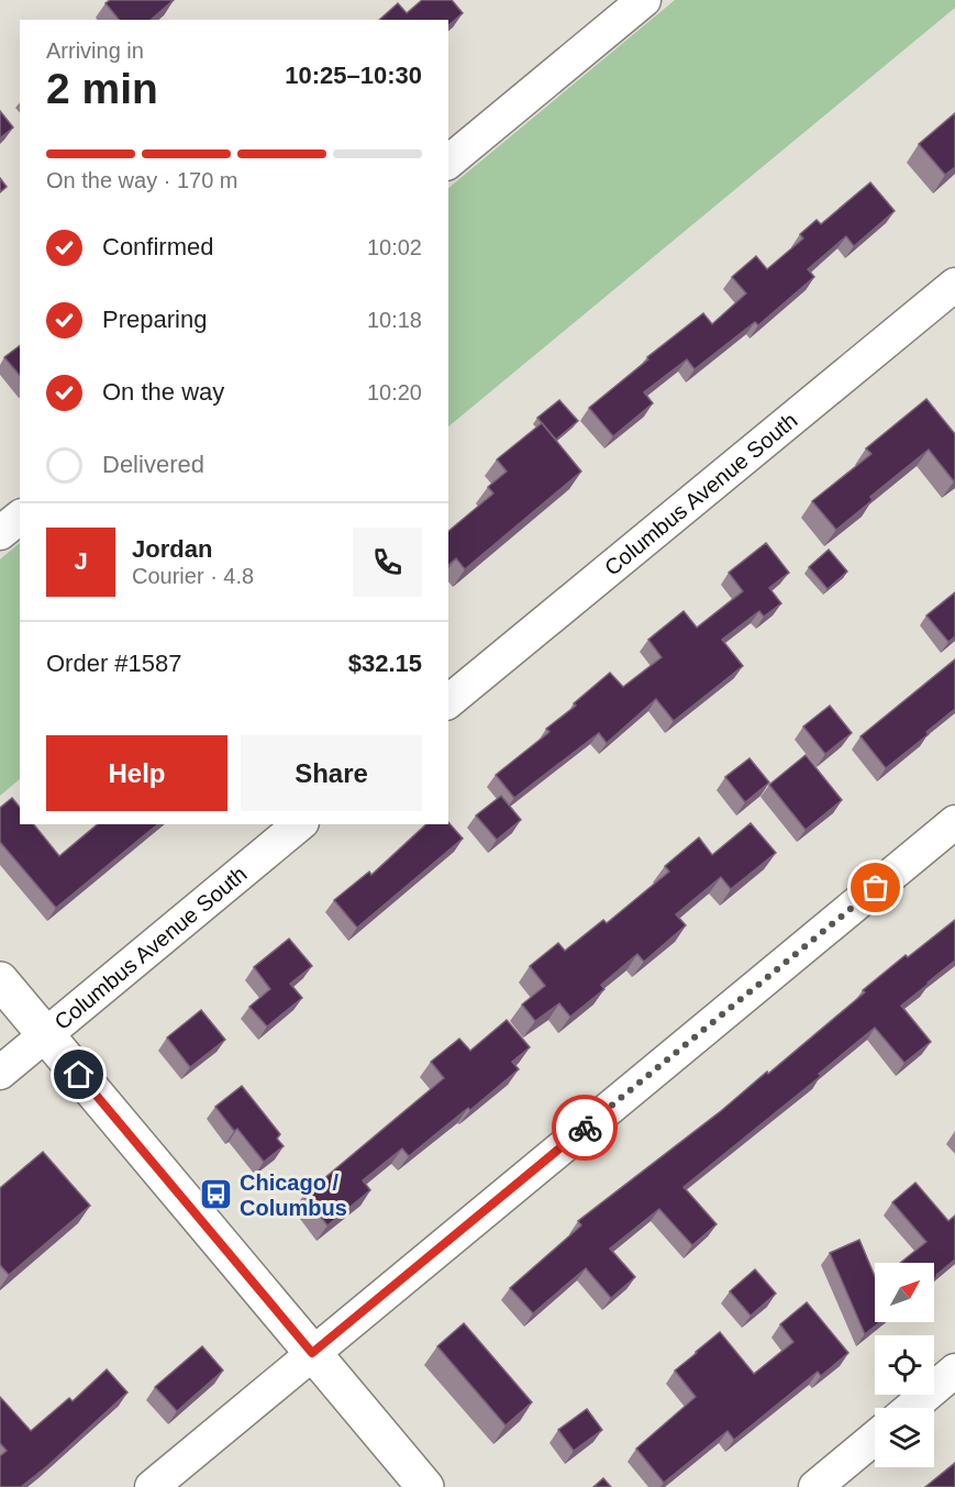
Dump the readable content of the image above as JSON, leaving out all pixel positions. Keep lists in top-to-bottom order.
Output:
{
  "streets": {
    "street": ["Columbus Avenue South"]
  },
  "places": {
    "bus stop": ["Chicago / Columbus"]
  },
  "north": "top right",
  "page": {
    "heading": ["2 min", "Arriving in", "10:25–10:30"],
    "panel": [
      "Jordan",
      "Courier · 4.8",
      "Order #1587",
      "$32.15"
    ],
    "bar": "On the way · 170 m",
    "list": [
      ["Confirmed", "10:02"],
      ["Preparing", "10:18"],
      ["On the way", "10:20"],
      "Delivered"
    ],
    "round": "J",
    "buttons": ["Help", "Share"]
  }
}
